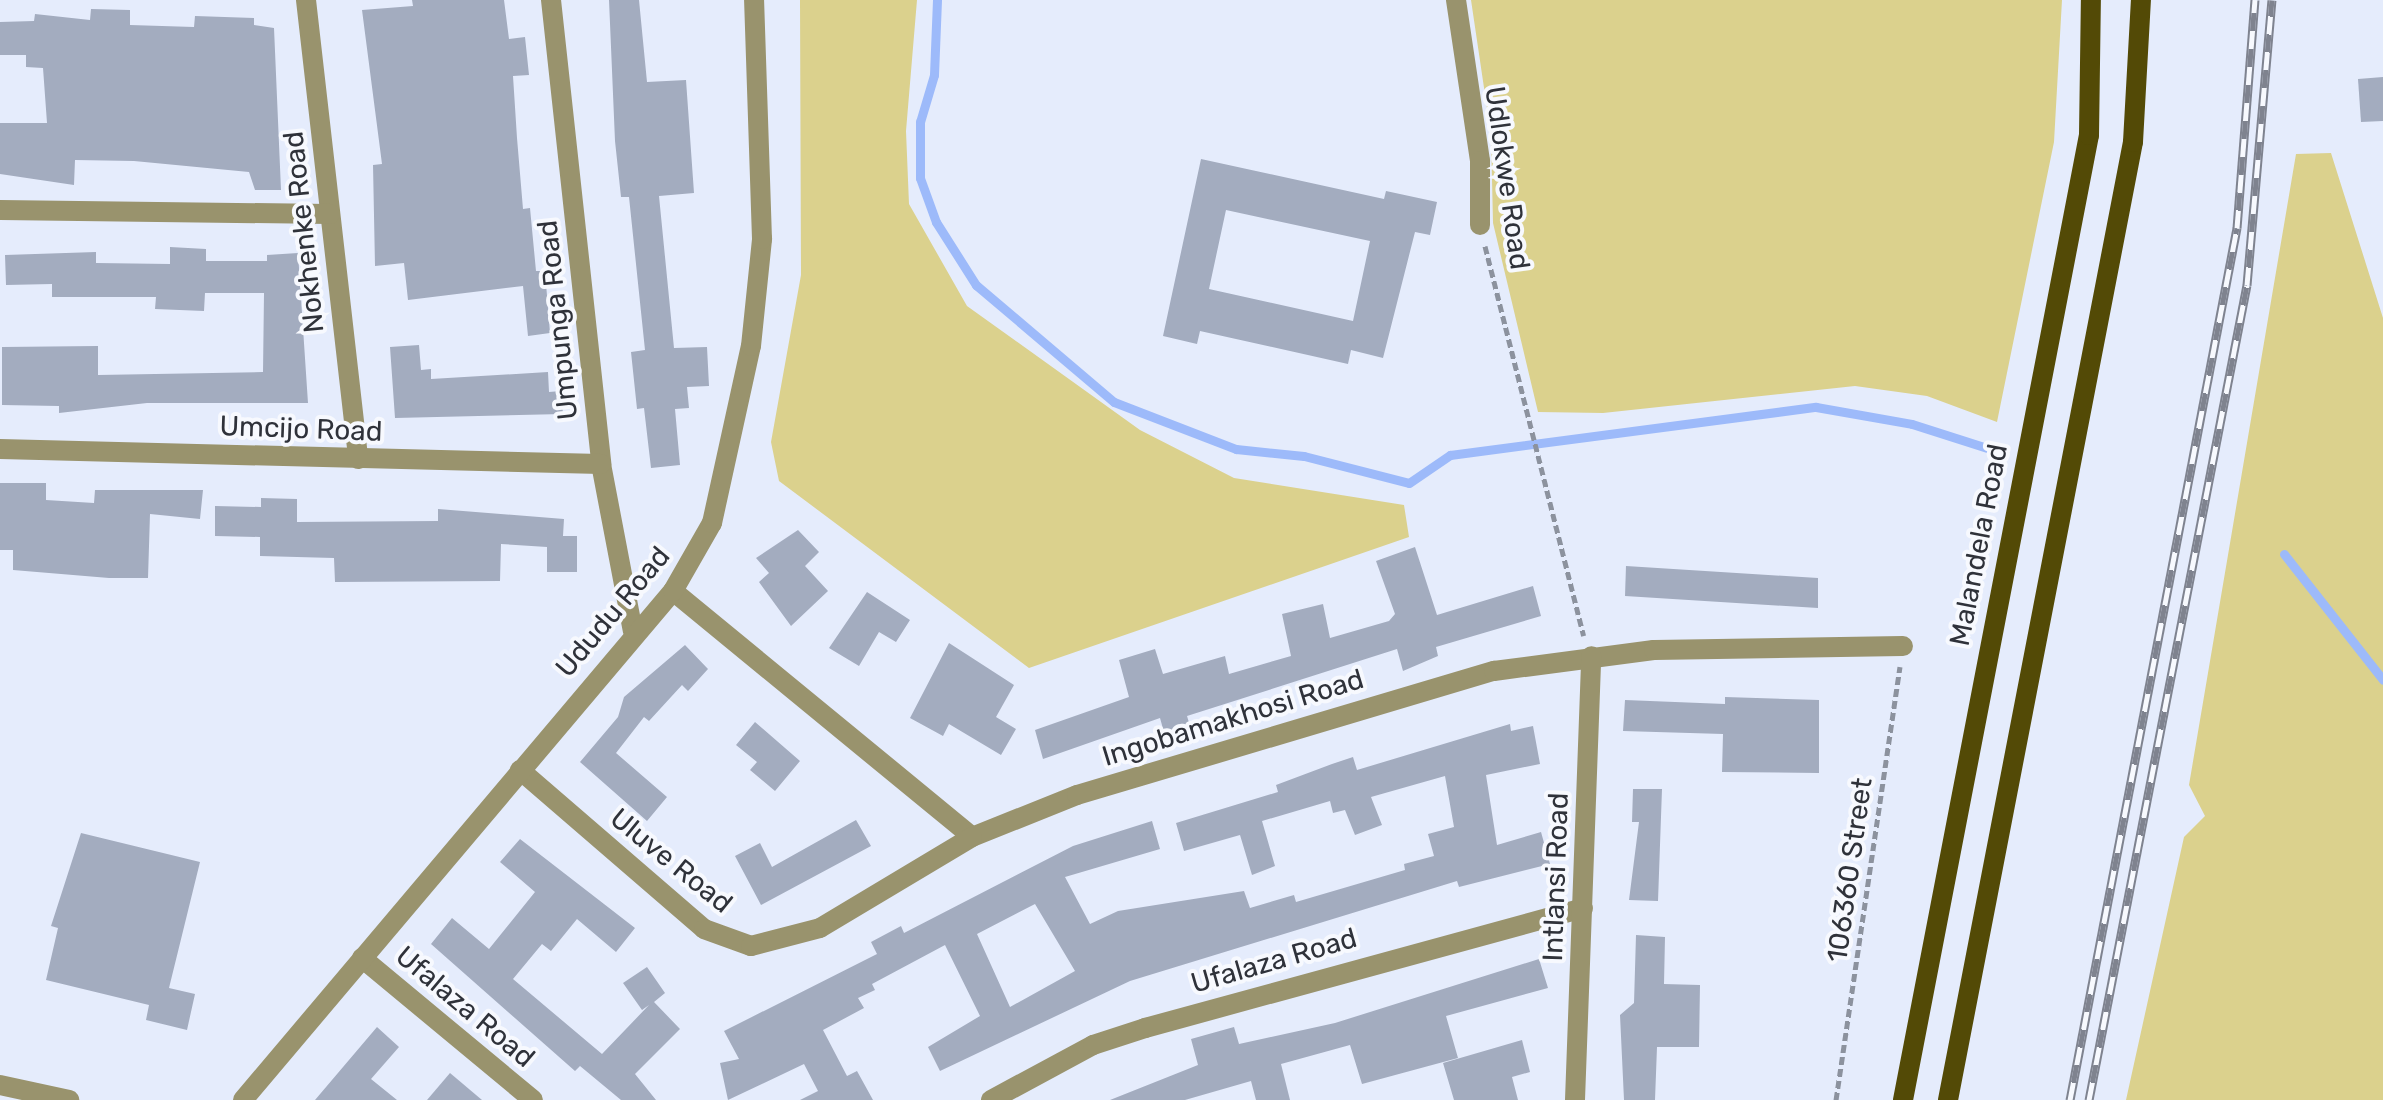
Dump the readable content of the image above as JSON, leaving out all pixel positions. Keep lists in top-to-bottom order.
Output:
{
  "streets": {
    "main road": ["Malandela Road"],
    "street": [
      "Udlokwe Road",
      "Nokhenke Road",
      "Umpunga Road",
      "Umcijo Road",
      "Ududu Road",
      "Ingobamakhosi Road",
      "Uluve Road",
      "Intlansi Road",
      "Ufalaza Road"
    ],
    "path": ["106360 Street"]
  },
  "crossings": [
    ["Udlokwe Road", "Ingobamakhosi Road"],
    ["Udlokwe Road", "Intlansi Road"],
    ["Nokhenke Road", "Umcijo Road"],
    ["Umpunga Road", "Umcijo Road"],
    ["Umpunga Road", "Ududu Road"],
    ["Ududu Road", "Uluve Road"],
    ["Ududu Road", "Ufalaza Road"],
    ["Ingobamakhosi Road", "Uluve Road"],
    ["Ingobamakhosi Road", "106360 Street"],
    ["Ingobamakhosi Road", "Intlansi Road"],
    ["Intlansi Road", "Ufalaza Road"]
  ]
}
